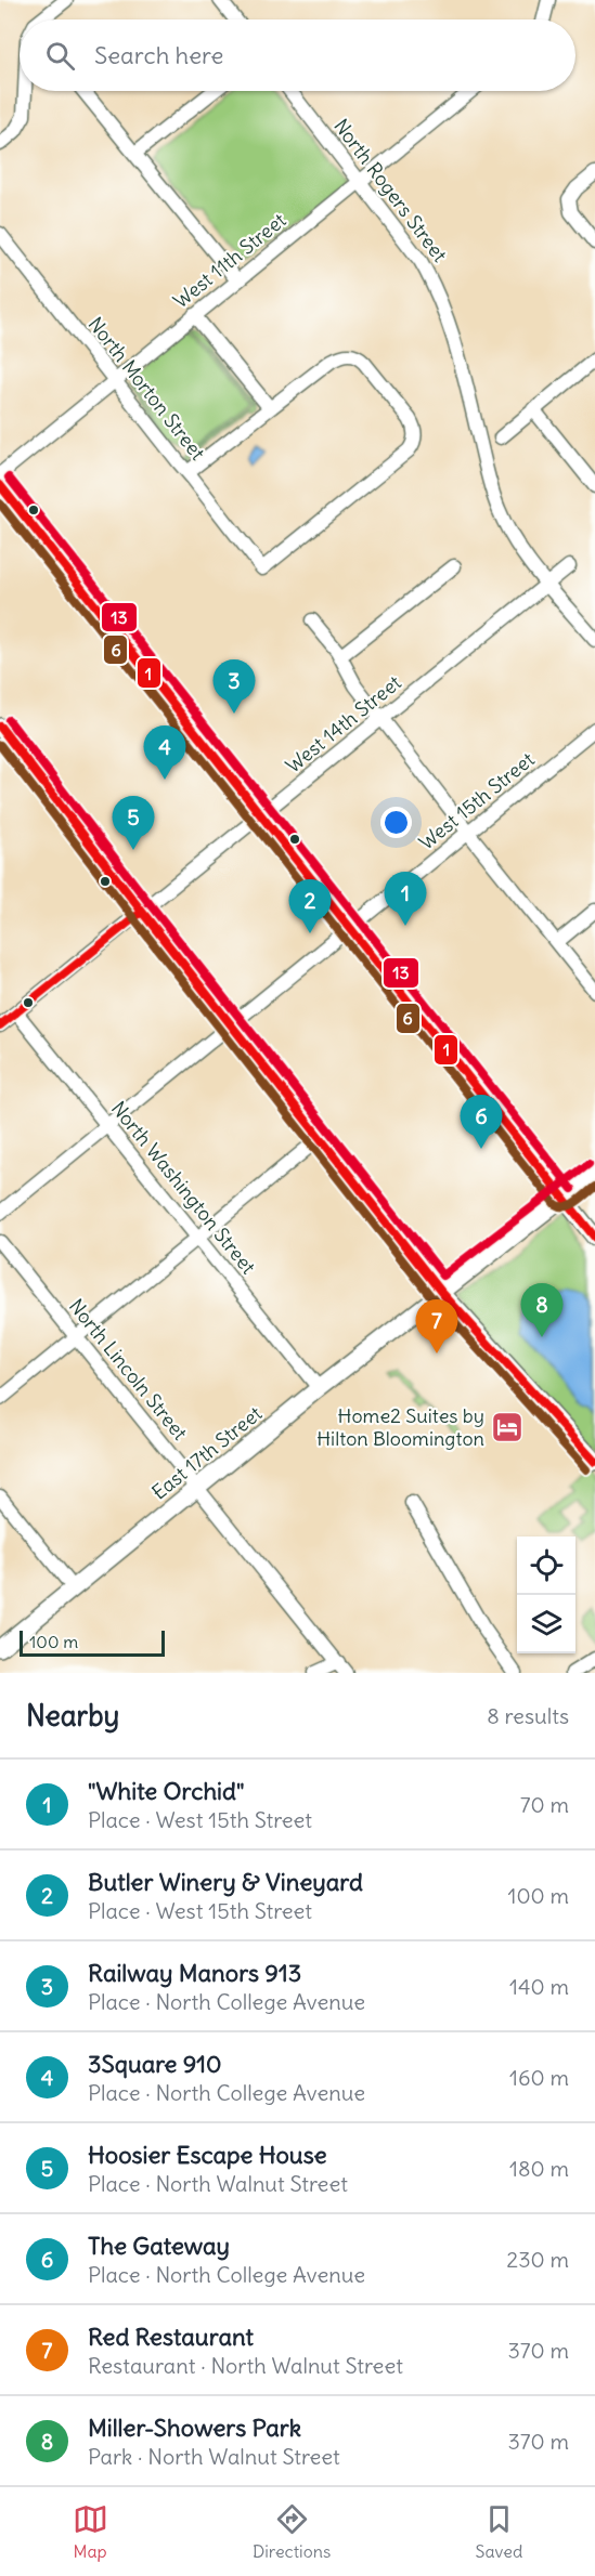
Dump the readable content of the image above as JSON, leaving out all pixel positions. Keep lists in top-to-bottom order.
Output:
{
  "streets": {
    "main road": ["East 17th Street"],
    "street": [
      "North Rogers Street",
      "West 11th Street",
      "North Morton Street",
      "West 14th Street",
      "West 15th Street",
      "North Washington Street",
      "North Lincoln Street"
    ]
  },
  "crossings": [
    ["North Rogers Street", "West 11th Street"],
    ["North Rogers Street", "West 14th Street"],
    ["West 11th Street", "North Morton Street"],
    ["West 14th Street", "North Washington Street"],
    ["West 15th Street", "North Washington Street"],
    ["North Washington Street", "East 17th Street"],
    ["North Lincoln Street", "East 17th Street"]
  ],
  "places": {
    "hotel": ["Home2 Suites by Hilton Bloomington"]
  },
  "lines": ["transit line 13", "transit line 1", "transit line 6"],
  "scale_bar": "100 m",
  "page": {
    "search": "Search here",
    "pins": [
      "3",
      "4",
      "5",
      "1",
      "2",
      "6",
      "8",
      "7"
    ],
    "scale": "100 m",
    "heading": ["Nearby", "8 results"],
    "list": [
      {
        "mark": "1",
        "name": "\"White Orchid\"",
        "note": "Place · West 15th Street",
        "value": "70 m"
      },
      {
        "mark": "2",
        "name": "Butler Winery & Vineyard",
        "note": "Place · West 15th Street",
        "value": "100 m"
      },
      {
        "mark": "3",
        "name": "Railway Manors 913",
        "note": "Place · North College Avenue",
        "value": "140 m"
      },
      {
        "mark": "4",
        "name": "3Square 910",
        "note": "Place · North College Avenue",
        "value": "160 m"
      },
      {
        "mark": "5",
        "name": "Hoosier Escape House",
        "note": "Place · North Walnut Street",
        "value": "180 m"
      },
      {
        "mark": "6",
        "name": "The Gateway",
        "note": "Place · North College Avenue",
        "value": "230 m"
      },
      {
        "mark": "7",
        "name": "Red Restaurant",
        "note": "Restaurant · North Walnut Street",
        "value": "370 m"
      },
      {
        "mark": "8",
        "name": "Miller-Showers Park",
        "note": "Park · North Walnut Street",
        "value": "370 m"
      }
    ],
    "nav": ["Map", "Directions", "Saved"]
  }
}
